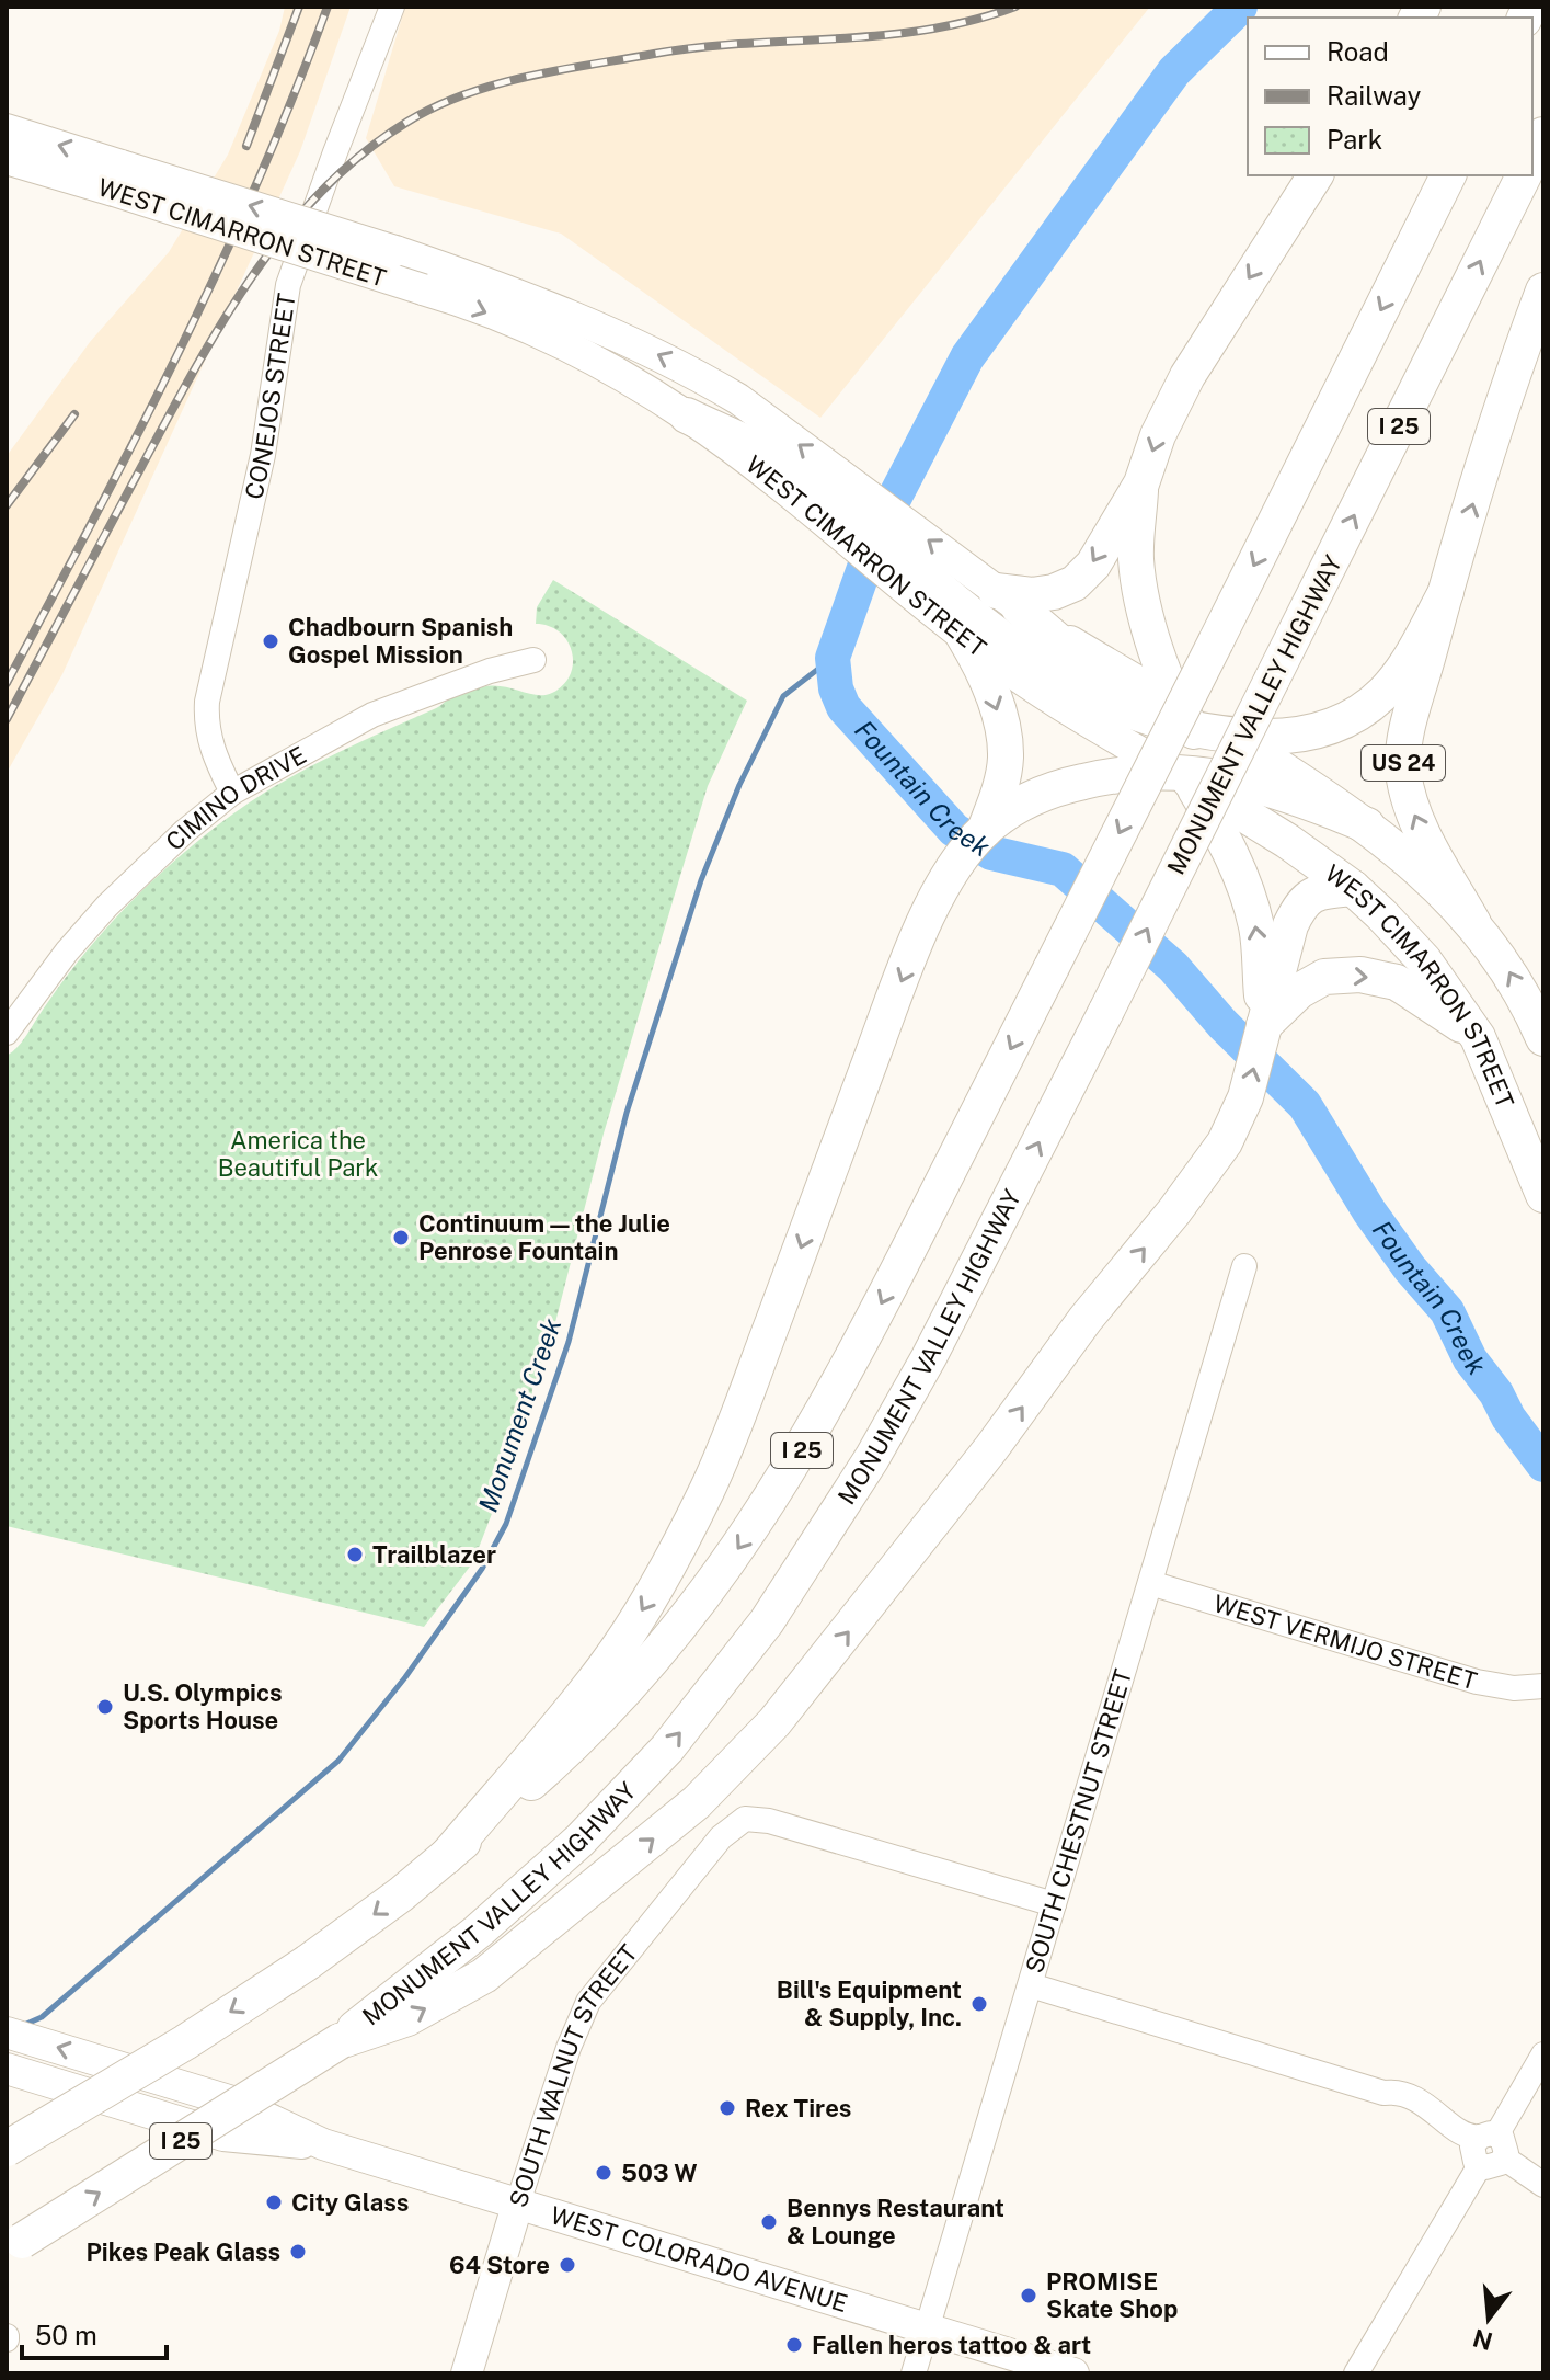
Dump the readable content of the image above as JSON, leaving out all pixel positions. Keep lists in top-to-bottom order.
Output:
{
  "streets": {
    "highway": [
      "WEST CIMARRON STREET",
      "I 25",
      "MONUMENT VALLEY HIGHWAY",
      "US 24"
    ],
    "main road": ["SOUTH WALNUT STREET", "WEST COLORADO AVENUE"],
    "street": [
      "CONEJOS STREET",
      "CIMINO DRIVE",
      "WEST VERMIJO STREET",
      "SOUTH CHESTNUT STREET"
    ]
  },
  "crossings": [
    ["CONEJOS STREET", "CIMINO DRIVE"],
    ["WEST VERMIJO STREET", "SOUTH CHESTNUT STREET"],
    ["SOUTH CHESTNUT STREET", "SOUTH WALNUT STREET"],
    ["SOUTH CHESTNUT STREET", "WEST COLORADO AVENUE"],
    ["SOUTH WALNUT STREET", "WEST COLORADO AVENUE"]
  ],
  "water": ["Fountain Creek", "Monument Creek"],
  "parks": ["America the Beautiful Park"],
  "places": [
    "Chadbourn Spanish Gospel Mission",
    "Continuum — the Julie Penrose Fountain",
    "Trailblazer",
    "U.S. Olympics Sports House",
    "Bill's Equipment & Supply, Inc.",
    "Rex Tires",
    "503 W",
    "City Glass",
    "Bennys Restaurant & Lounge",
    "Pikes Peak Glass",
    "64 Store",
    "PROMISE Skate Shop",
    "Fallen heros tattoo & art"
  ],
  "legend": ["Road", "Railway", "Park"],
  "scale_bar": "50 m",
  "north": "bottom"
}
